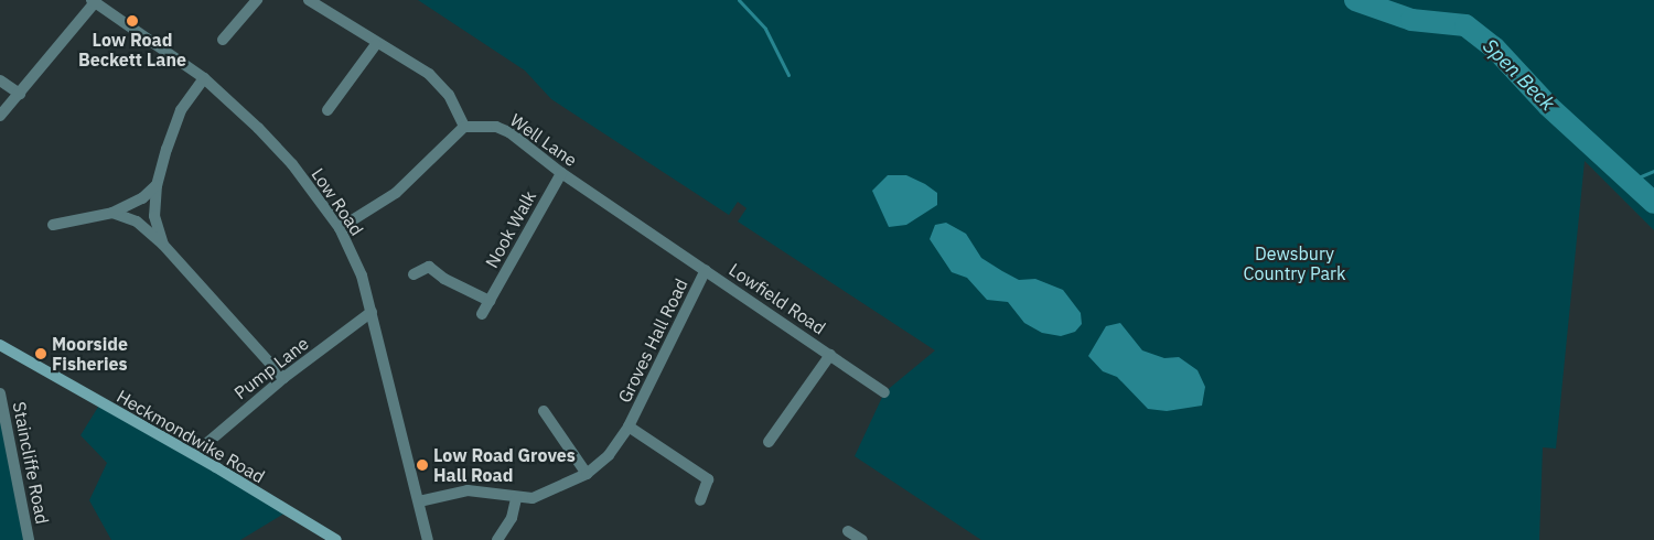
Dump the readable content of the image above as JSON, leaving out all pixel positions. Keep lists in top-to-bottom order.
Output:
{
  "streets": {
    "main road": ["Heckmondwike Road"],
    "street": [
      "Well Lane",
      "Low Road",
      "Nook Walk",
      "Lowfield Road",
      "Groves Hall Road",
      "Pump Lane",
      "Staincliffe Road"
    ]
  },
  "crossings": [
    ["Well Lane", "Nook Walk"],
    ["Well Lane", "Lowfield Road"],
    ["Well Lane", "Groves Hall Road"],
    ["Low Road", "Groves Hall Road"],
    ["Low Road", "Pump Lane"],
    ["Lowfield Road", "Groves Hall Road"],
    ["Pump Lane", "Heckmondwike Road"]
  ],
  "water": ["Spen Beck"],
  "parks": ["Dewsbury Country Park"],
  "places": ["Low Road Beckett Lane", "Moorside Fisheries", "Low Road Groves Hall Road"]
}
